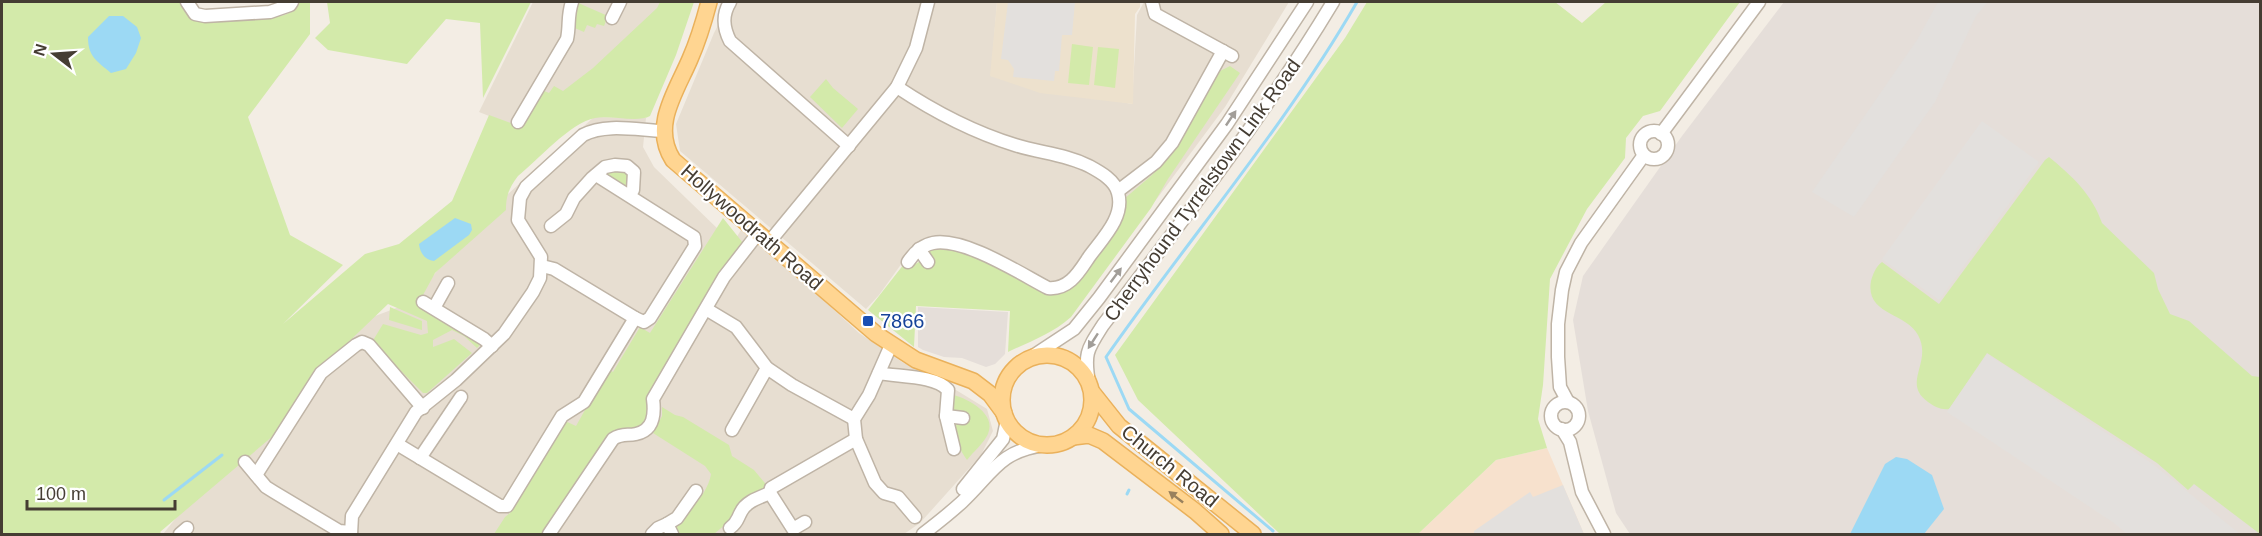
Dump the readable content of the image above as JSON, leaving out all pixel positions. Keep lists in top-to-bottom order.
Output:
{
  "streets": {
    "main road": ["Hollywoodrath Road", "Church Road"],
    "street": ["Cherryhound Tyrrelstown Link Road"]
  },
  "crossings": [
    ["Cherryhound Tyrrelstown Link Road", "Hollywoodrath Road"],
    ["Cherryhound Tyrrelstown Link Road", "Church Road"],
    ["Hollywoodrath Road", "Church Road"]
  ],
  "places": {
    "transit": ["7866"]
  },
  "scale_bar": "100 m",
  "north": "left"
}
